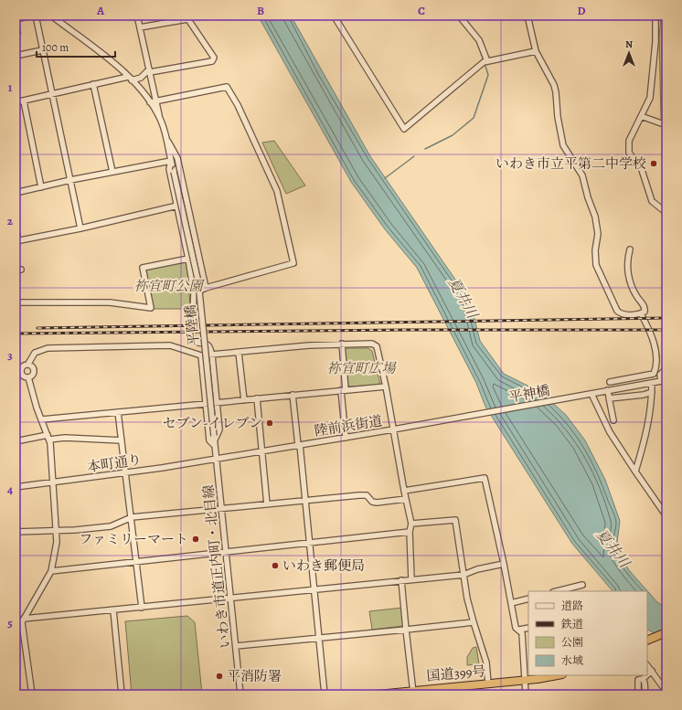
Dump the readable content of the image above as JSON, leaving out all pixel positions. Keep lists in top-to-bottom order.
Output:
{
  "streets": {
    "highway": ["国道399号"],
    "street": [
      "平陸橋",
      "平神橋",
      "陸前浜街道",
      "本町通り",
      "いわき市道正内町・北目線"
    ]
  },
  "crossings": [
    ["平陸橋", "いわき市道正内町・北目線"],
    ["平神橋", "陸前浜街道"],
    ["陸前浜街道", "本町通り"],
    ["陸前浜街道", "いわき市道正内町・北目線"],
    ["本町通り", "いわき市道正内町・北目線"]
  ],
  "water": ["夏井川"],
  "parks": ["祢宜町公園", "祢宜町広場"],
  "places": [
    "いわき市立平第二中学校",
    "セブン-イレブン",
    "ファミリーマート",
    "いわき郵便局",
    "平消防署"
  ],
  "legend": [
    "道路",
    "鉄道",
    "公園",
    "水域"
  ],
  "scale_bar": "100 m",
  "north": "top",
  "grid": {
    "columns": [
      "A",
      "B",
      "C",
      "D"
    ],
    "rows": [
      "1",
      "2",
      "3",
      "4",
      "5"
    ]
  }
}
